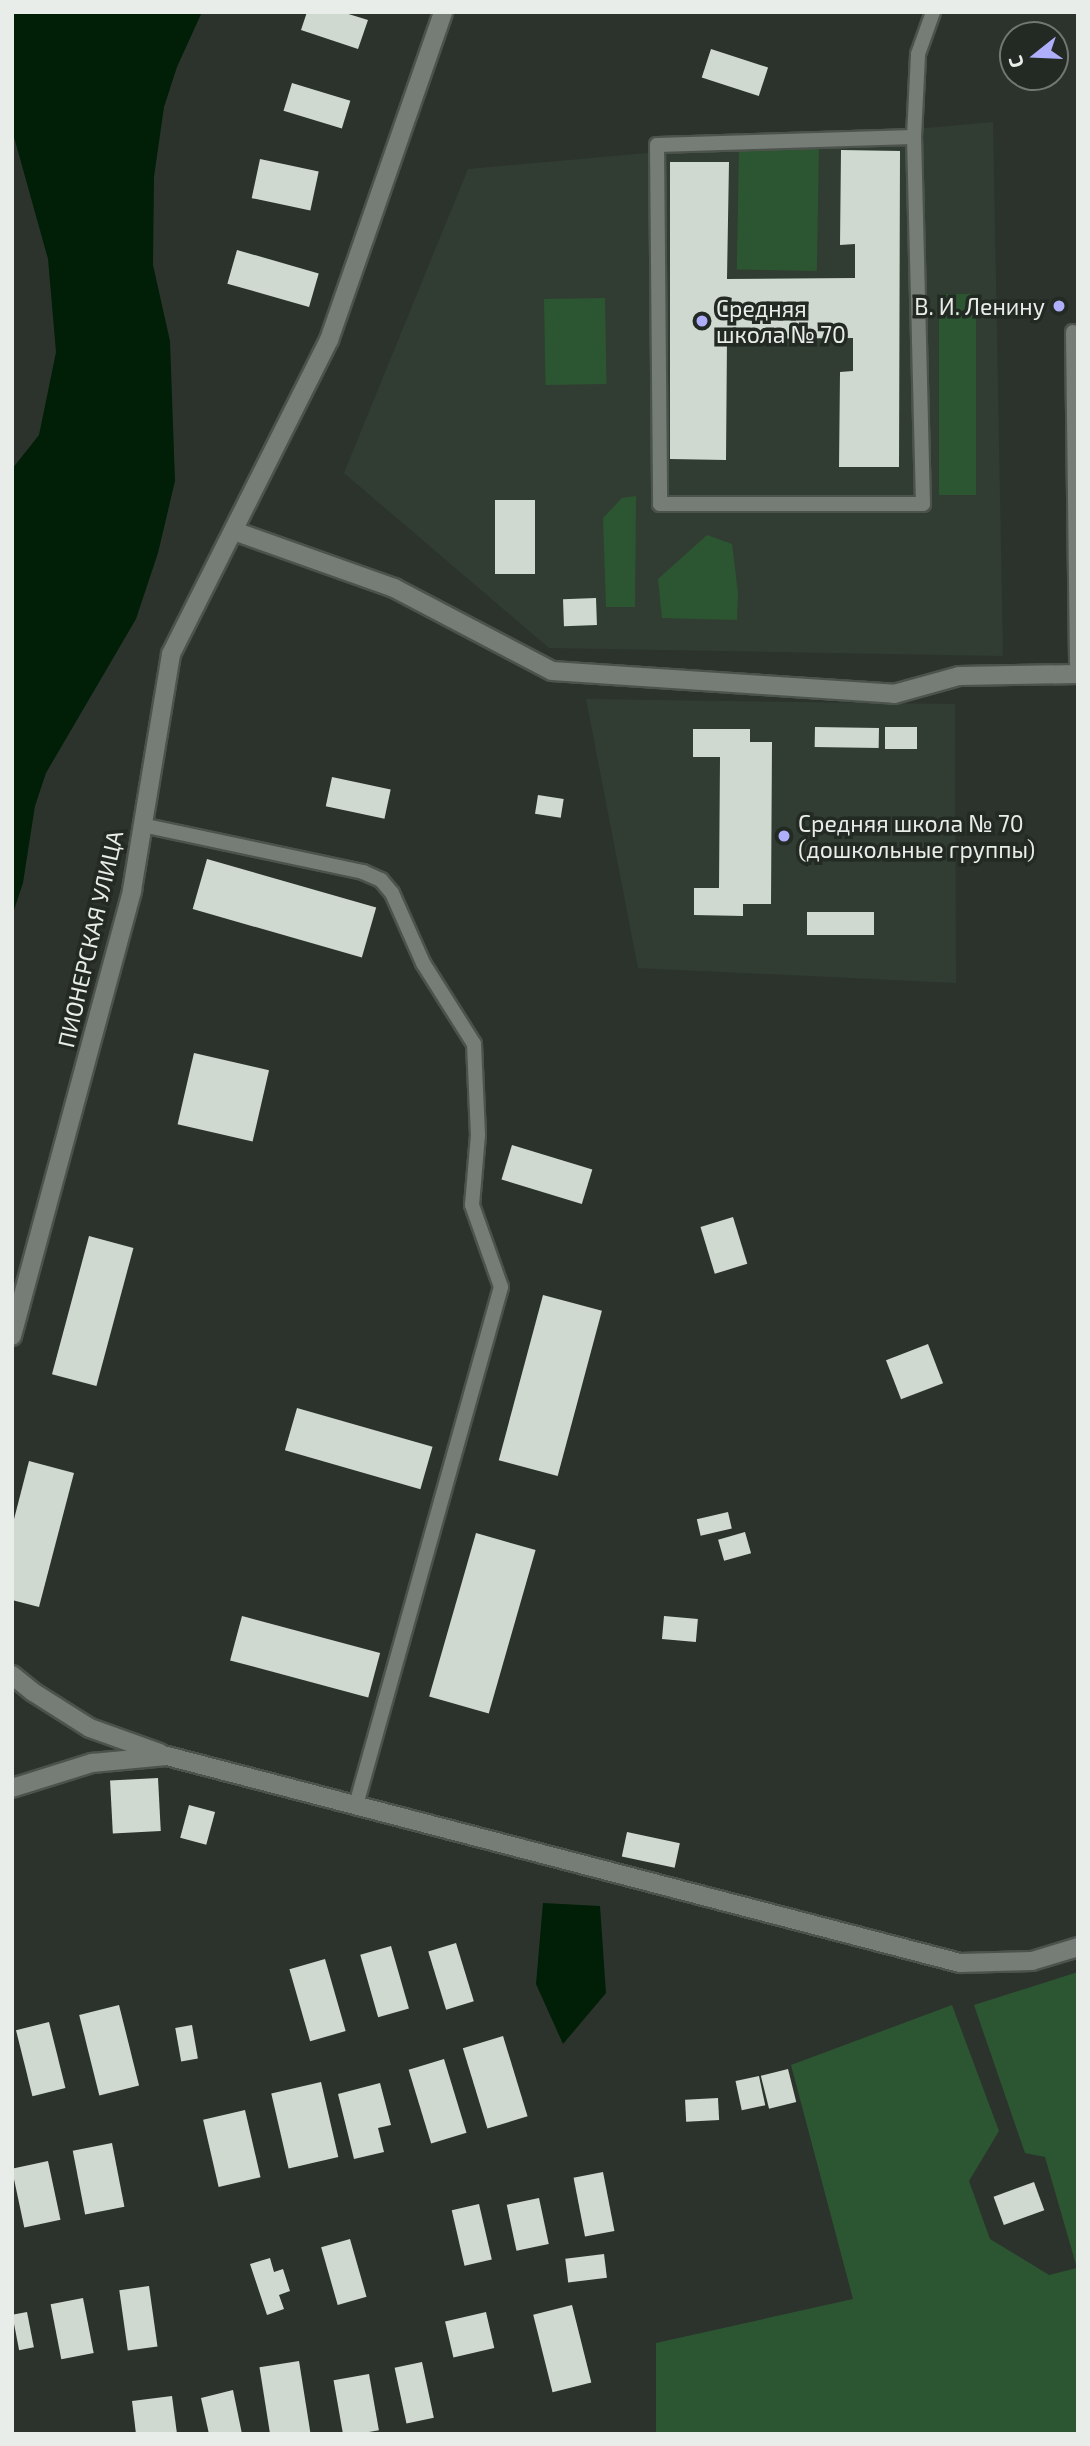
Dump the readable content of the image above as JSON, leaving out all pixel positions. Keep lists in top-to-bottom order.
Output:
{
  "streets": {
    "street": ["ПИОНЕРСКАЯ УЛИЦА"]
  },
  "places": ["В. И. Ленину", "Средняя школа № 70", "Средняя школа № 70 (дошкольные группы)"],
  "north": "left"
}
